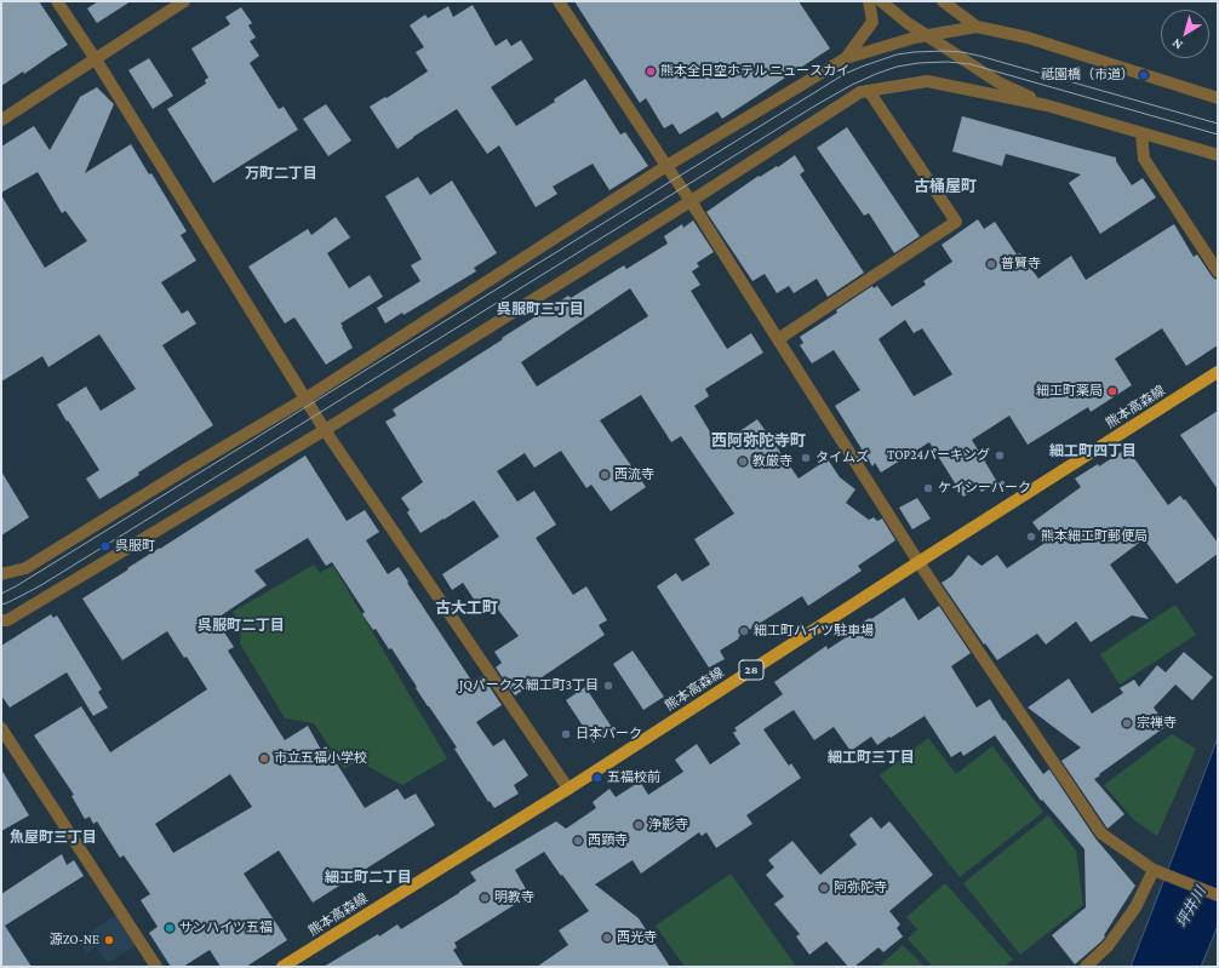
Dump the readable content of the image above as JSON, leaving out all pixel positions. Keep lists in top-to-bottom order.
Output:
{
  "streets": {
    "main road": ["熊本高森線", "28"]
  },
  "districts": [
    "万町二丁目",
    "古桶屋町",
    "呉服町三丁目",
    "西阿弥陀寺町",
    "細工町四丁目",
    "古大工町",
    "呉服町二丁目",
    "細工町三丁目",
    "魚屋町三丁目",
    "細工町二丁目"
  ],
  "water": ["坪井川"],
  "places": [
    "熊本全日空ホテル ニュースカイ",
    "祗園橋（市道）",
    "普賢寺",
    "細工町薬局",
    "TOP24パーキング",
    "タイムズ",
    "教厳寺",
    "西流寺",
    "ケイシーパーク",
    "熊本細工町郵便局",
    "呉服町",
    "細工町ハイツ駐車場",
    "JQパークス細工町3丁目",
    "宗禅寺",
    "日本パーク",
    "市立五福小学校",
    "五福校前",
    "浄影寺",
    "西顕寺",
    "阿弥陀寺",
    "明教寺",
    "サンハイツ五福",
    "西光寺",
    "源ZO-NE"
  ],
  "north": "bottom left"
}
